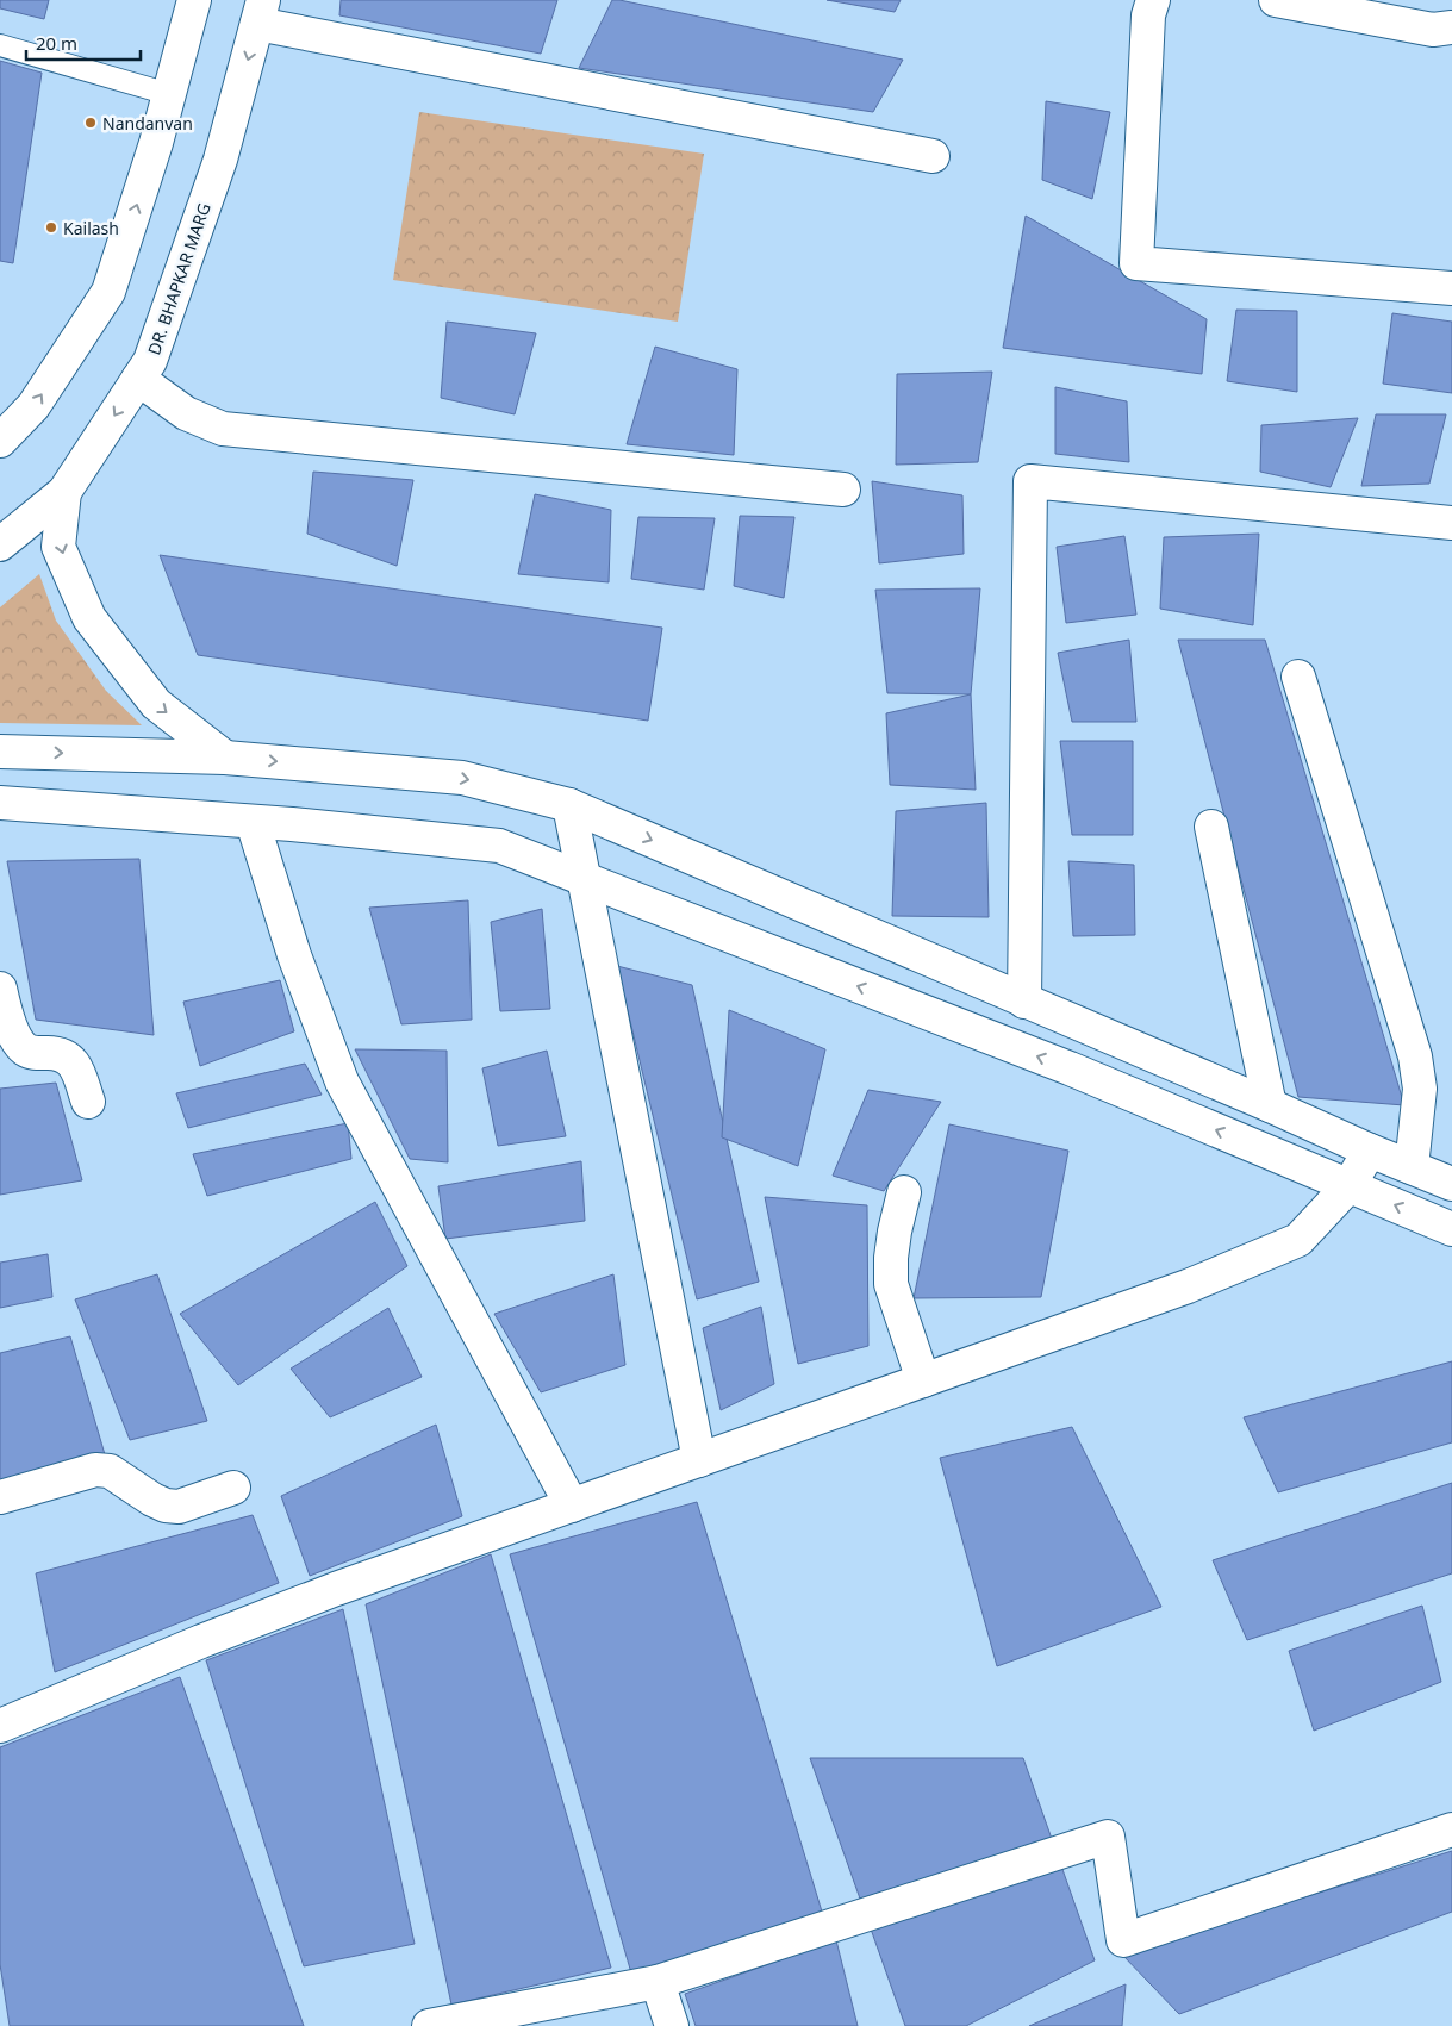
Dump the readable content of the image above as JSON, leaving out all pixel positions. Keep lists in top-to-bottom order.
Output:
{
  "streets": {
    "street": ["DR. BHAPKAR MARG"]
  },
  "places": ["Nandanvan", "Kailash"],
  "scale_bar": "20 m"
}
